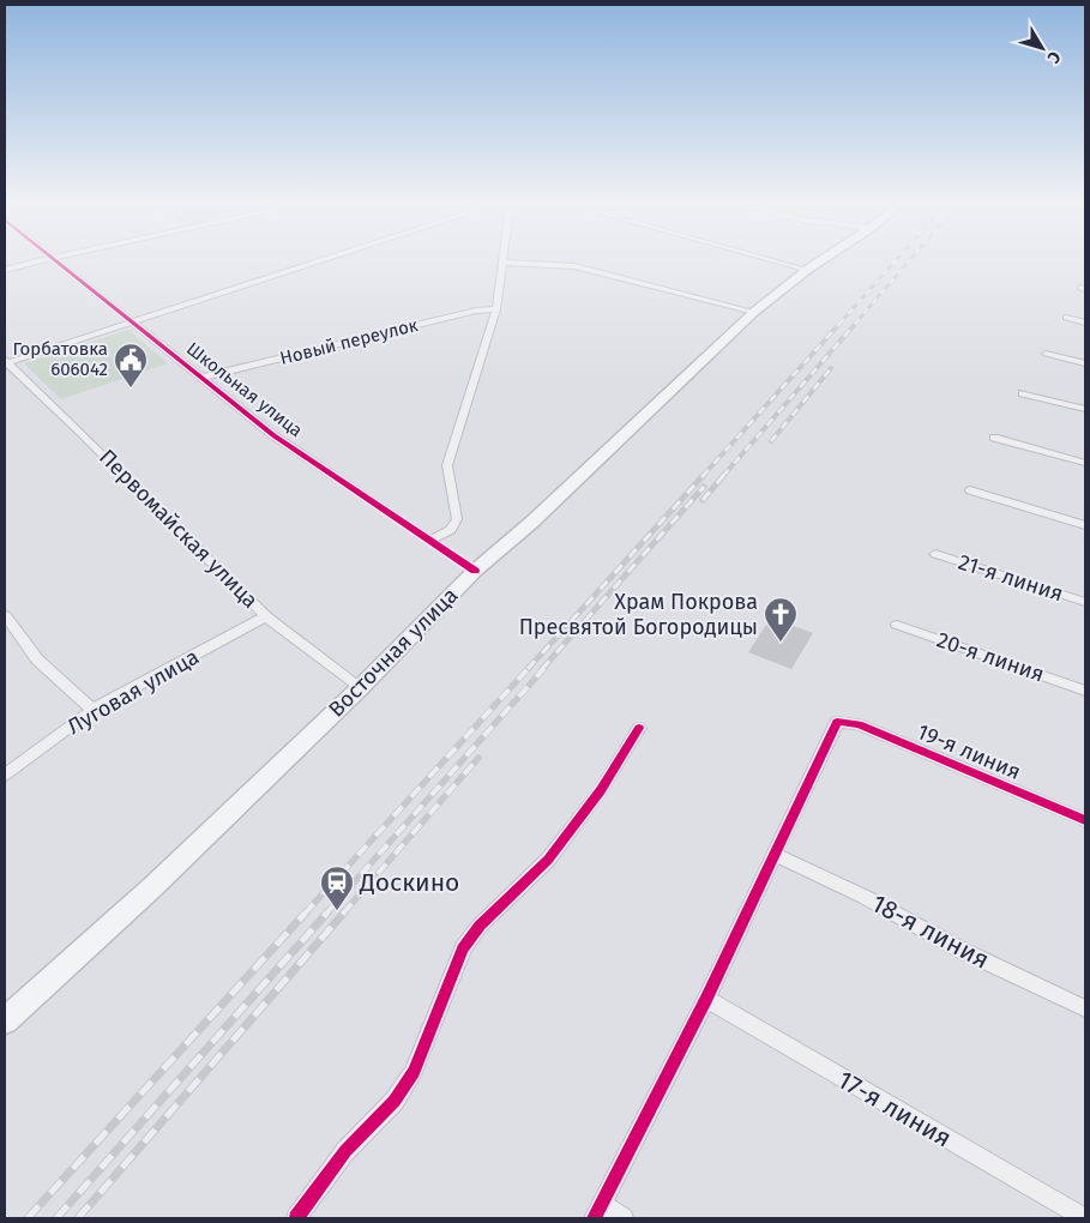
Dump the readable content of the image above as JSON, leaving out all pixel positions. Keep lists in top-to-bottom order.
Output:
{
  "streets": {
    "main road": ["Восточная улица"],
    "street": [
      "Новый переулок",
      "Школьная улица",
      "Первомайская улица",
      "21-я линия",
      "20-я линия",
      "Луговая улица",
      "19-я линия",
      "18-я линия",
      "17-я линия"
    ]
  },
  "crossings": [
    ["Новый переулок", "Школьная улица"],
    ["Школьная улица", "Восточная улица"],
    ["Первомайская улица", "Восточная улица"],
    ["Первомайская улица", "Луговая улица"],
    ["19-я линия", "18-я линия"]
  ],
  "places": {
    "public building": ["Горбатовка 606042"],
    "church": ["Храм Покрова Пресвятой Богородицы"],
    "station": ["Доскино"]
  },
  "north": "bottom right"
}
